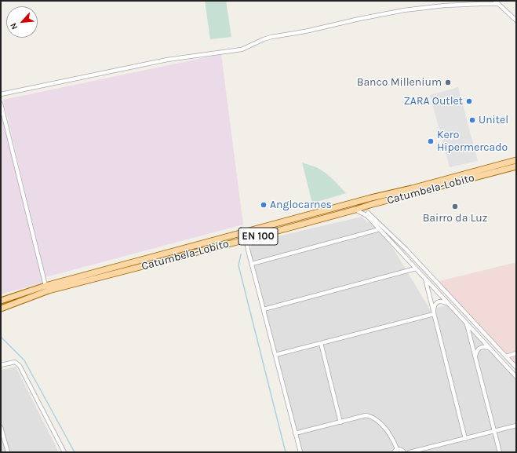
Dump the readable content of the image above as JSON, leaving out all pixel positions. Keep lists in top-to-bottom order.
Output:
{
  "streets": {
    "main road": ["Catumbela-Lobito", "EN 100"]
  },
  "places": [
    "Banco Millenium",
    "ZARA Outlet",
    "Unitel",
    "Kero Hipermercado",
    "Anglocarnes",
    "Bairro da Luz"
  ],
  "north": "bottom left"
}
